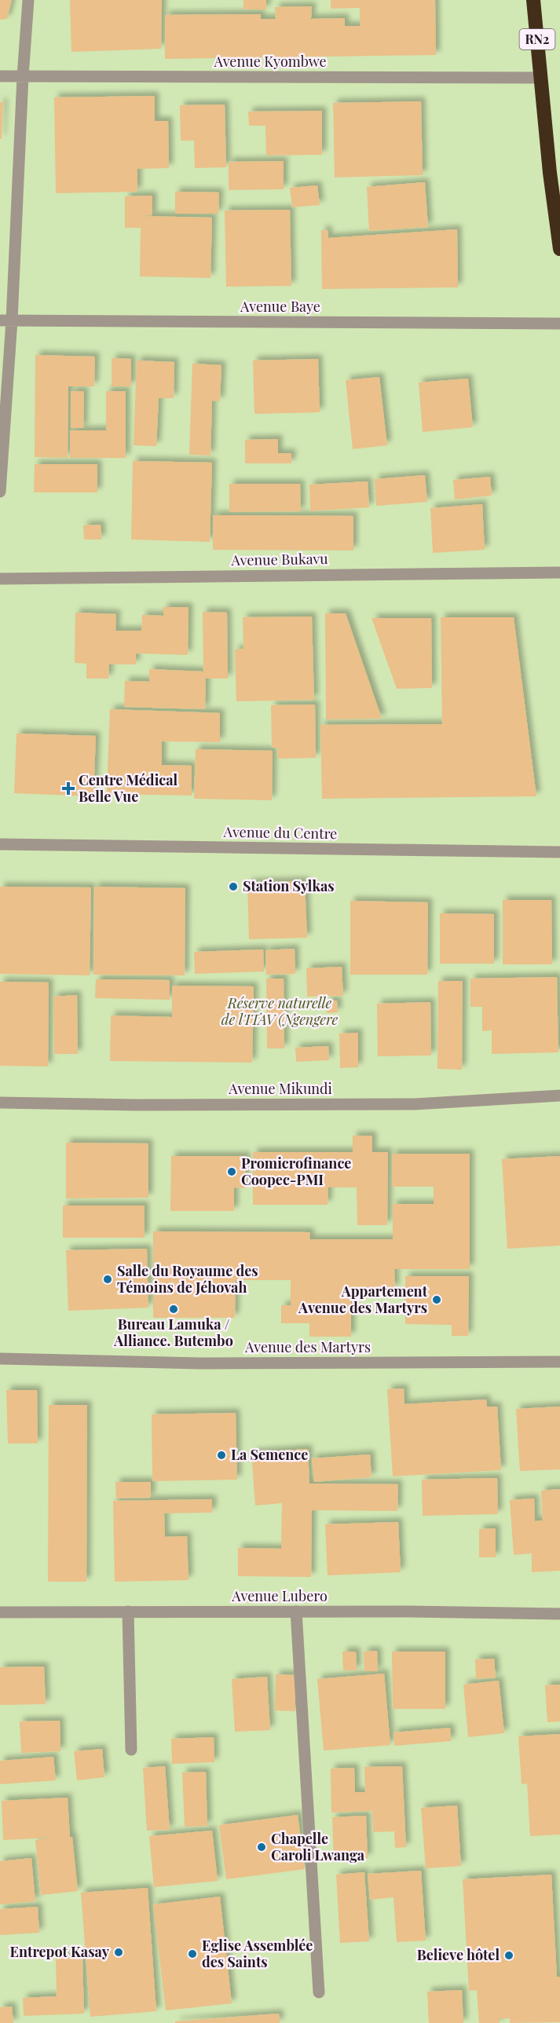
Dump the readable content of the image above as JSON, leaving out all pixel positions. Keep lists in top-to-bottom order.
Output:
{
  "streets": {
    "highway": ["RN2"],
    "street": [
      "Avenue Kyombwe",
      "Avenue Baye",
      "Avenue Bukavu",
      "Avenue du Centre",
      "Avenue Mikundi",
      "Avenue des Martyrs",
      "Avenue Lubero"
    ]
  },
  "crossings": [
    ["RN2", "Avenue Kyombwe"]
  ],
  "parks": ["Réserve naturelle de l'ITAV (Ngengere"],
  "places": {
    "health": ["Centre Médical Belle Vue"],
    "other": [
      "Station Sylkas",
      "Promicrofinance Coopec-PMI",
      "Salle du Royaume des Témoins de Jéhovah",
      "Appartement Avenue des Martyrs",
      "Bureau Lamuka / Alliance. Butembo",
      "La Semence",
      "Chapelle Caroli Lwanga",
      "Entrepot Kasay",
      "Eglise Assemblée des Saints",
      "Believe hôtel"
    ]
  }
}
